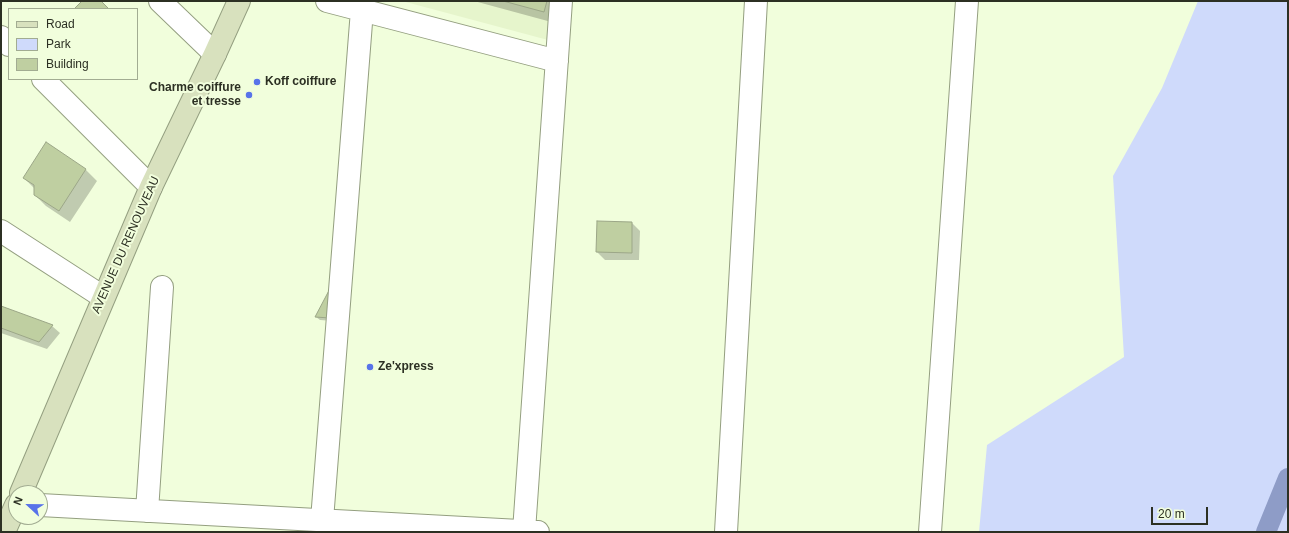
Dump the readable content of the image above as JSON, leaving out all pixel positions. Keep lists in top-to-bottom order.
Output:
{
  "streets": {
    "main road": ["AVENUE DU RENOUVEAU"]
  },
  "places": ["Koff coiffure", "Charme coiffure et tresse", "Ze'xpress"],
  "legend": ["Road", "Park", "Building"],
  "scale_bar": "20 m",
  "north": "left"
}
